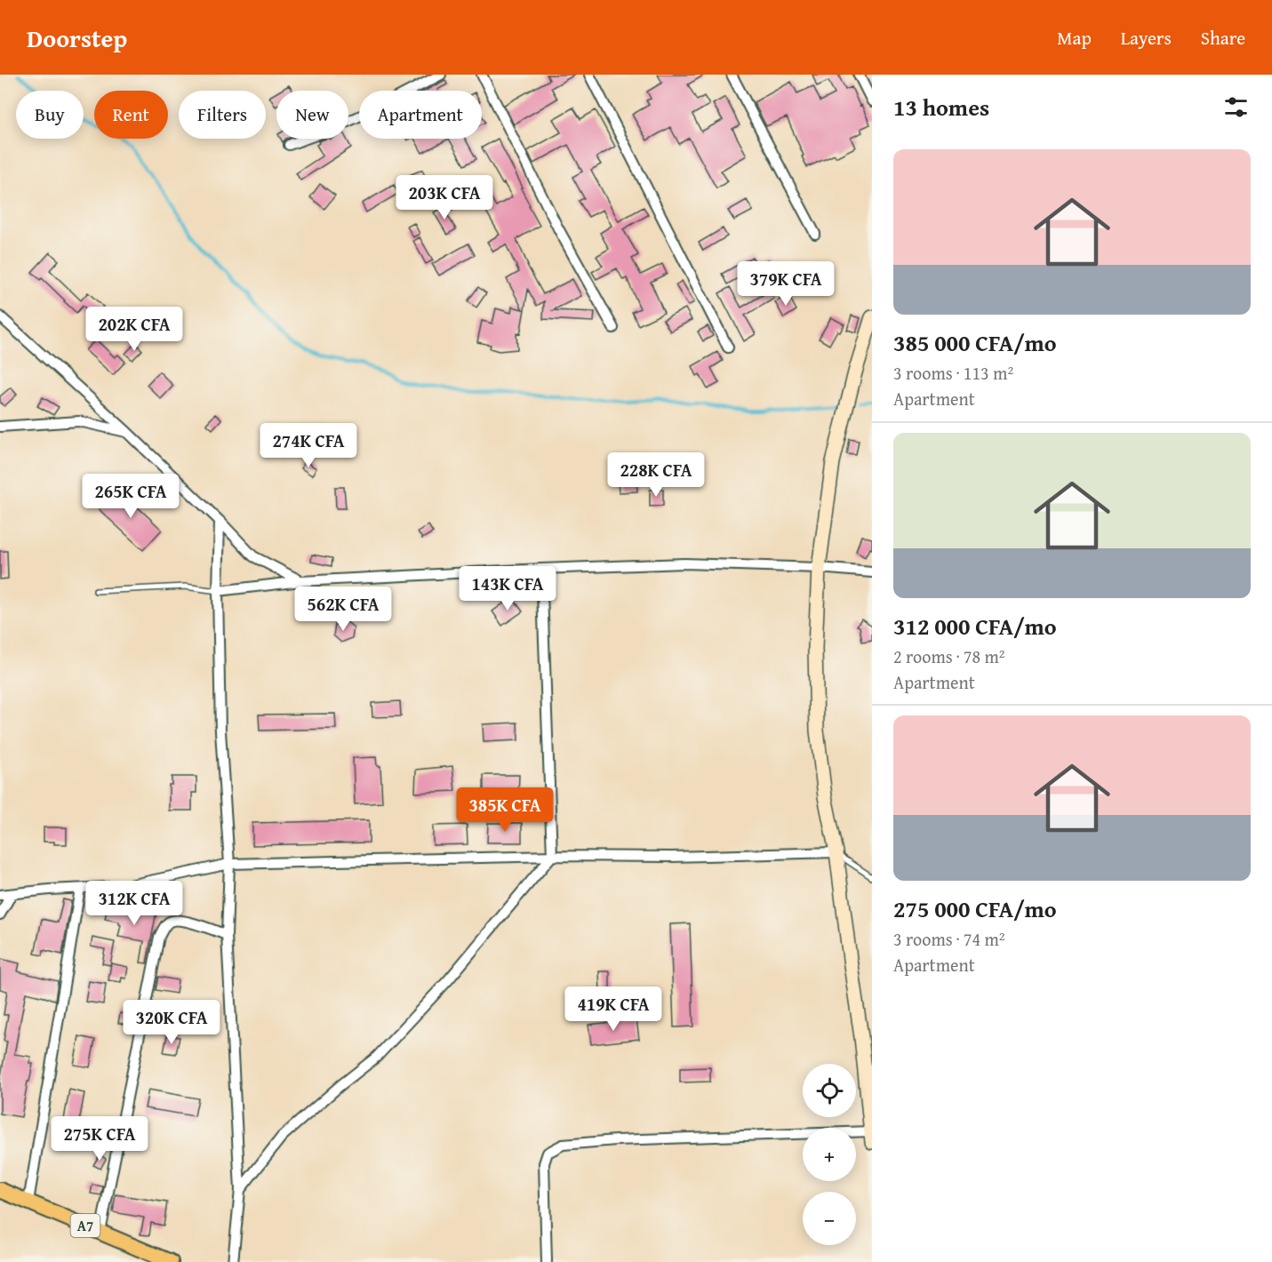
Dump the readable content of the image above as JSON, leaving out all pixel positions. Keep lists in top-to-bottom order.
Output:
{
  "streets": {
    "main road": ["A7"]
  },
  "page": {
    "header": "Doorstep",
    "nav": ["Map", "Layers", "Share"],
    "heading": "13 homes",
    "chip": [
      "Buy",
      "Rent",
      "Filters",
      "New",
      "Apartment"
    ],
    "list": [
      {
        "name": "385 000 CFA/mo",
        "note": "3 rooms · 113 m² · Apartment"
      },
      {
        "name": "312 000 CFA/mo",
        "note": "2 rooms · 78 m² · Apartment"
      },
      {
        "name": "275 000 CFA/mo",
        "note": "3 rooms · 74 m² · Apartment"
      }
    ],
    "price": [
      "203K CFA",
      "379K CFA",
      "202K CFA",
      "274K CFA",
      "228K CFA",
      "265K CFA",
      "143K CFA",
      "562K CFA",
      "385K CFA",
      "312K CFA",
      "419K CFA",
      "320K CFA",
      "275K CFA"
    ],
    "map_buttons": ["+", "−"]
  }
}
